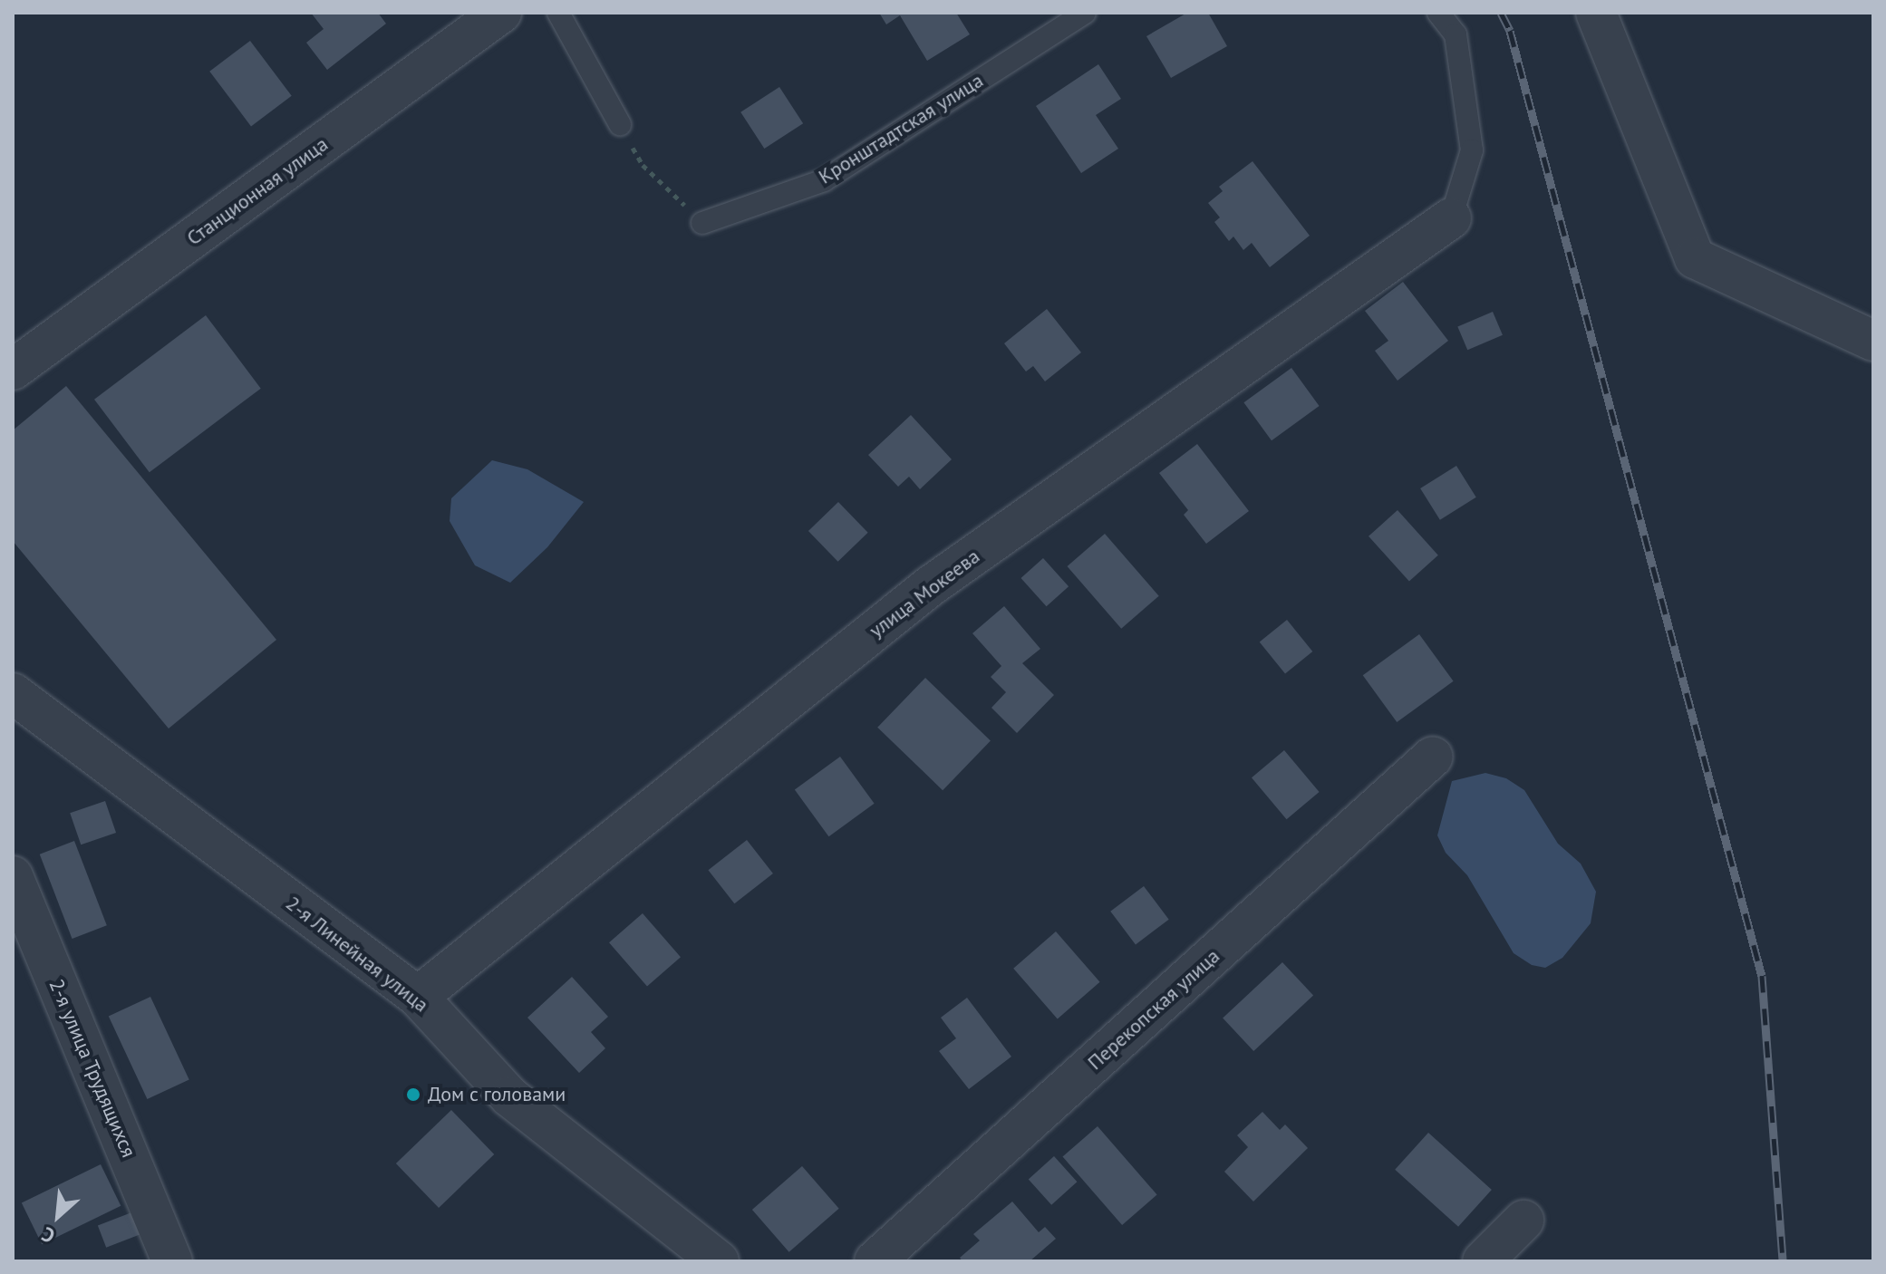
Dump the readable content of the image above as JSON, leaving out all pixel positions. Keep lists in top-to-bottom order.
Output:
{
  "streets": {
    "street": [
      "Станционная улица",
      "улица Мокеева",
      "2-я Линейная улица",
      "Перекопская улица",
      "2-я улица Трудящихся"
    ],
    "lane": ["Кронштадтская улица"]
  },
  "crossings": [
    ["улица Мокеева", "2-я Линейная улица"]
  ],
  "places": ["Дом с головами"],
  "north": "bottom left"
}
